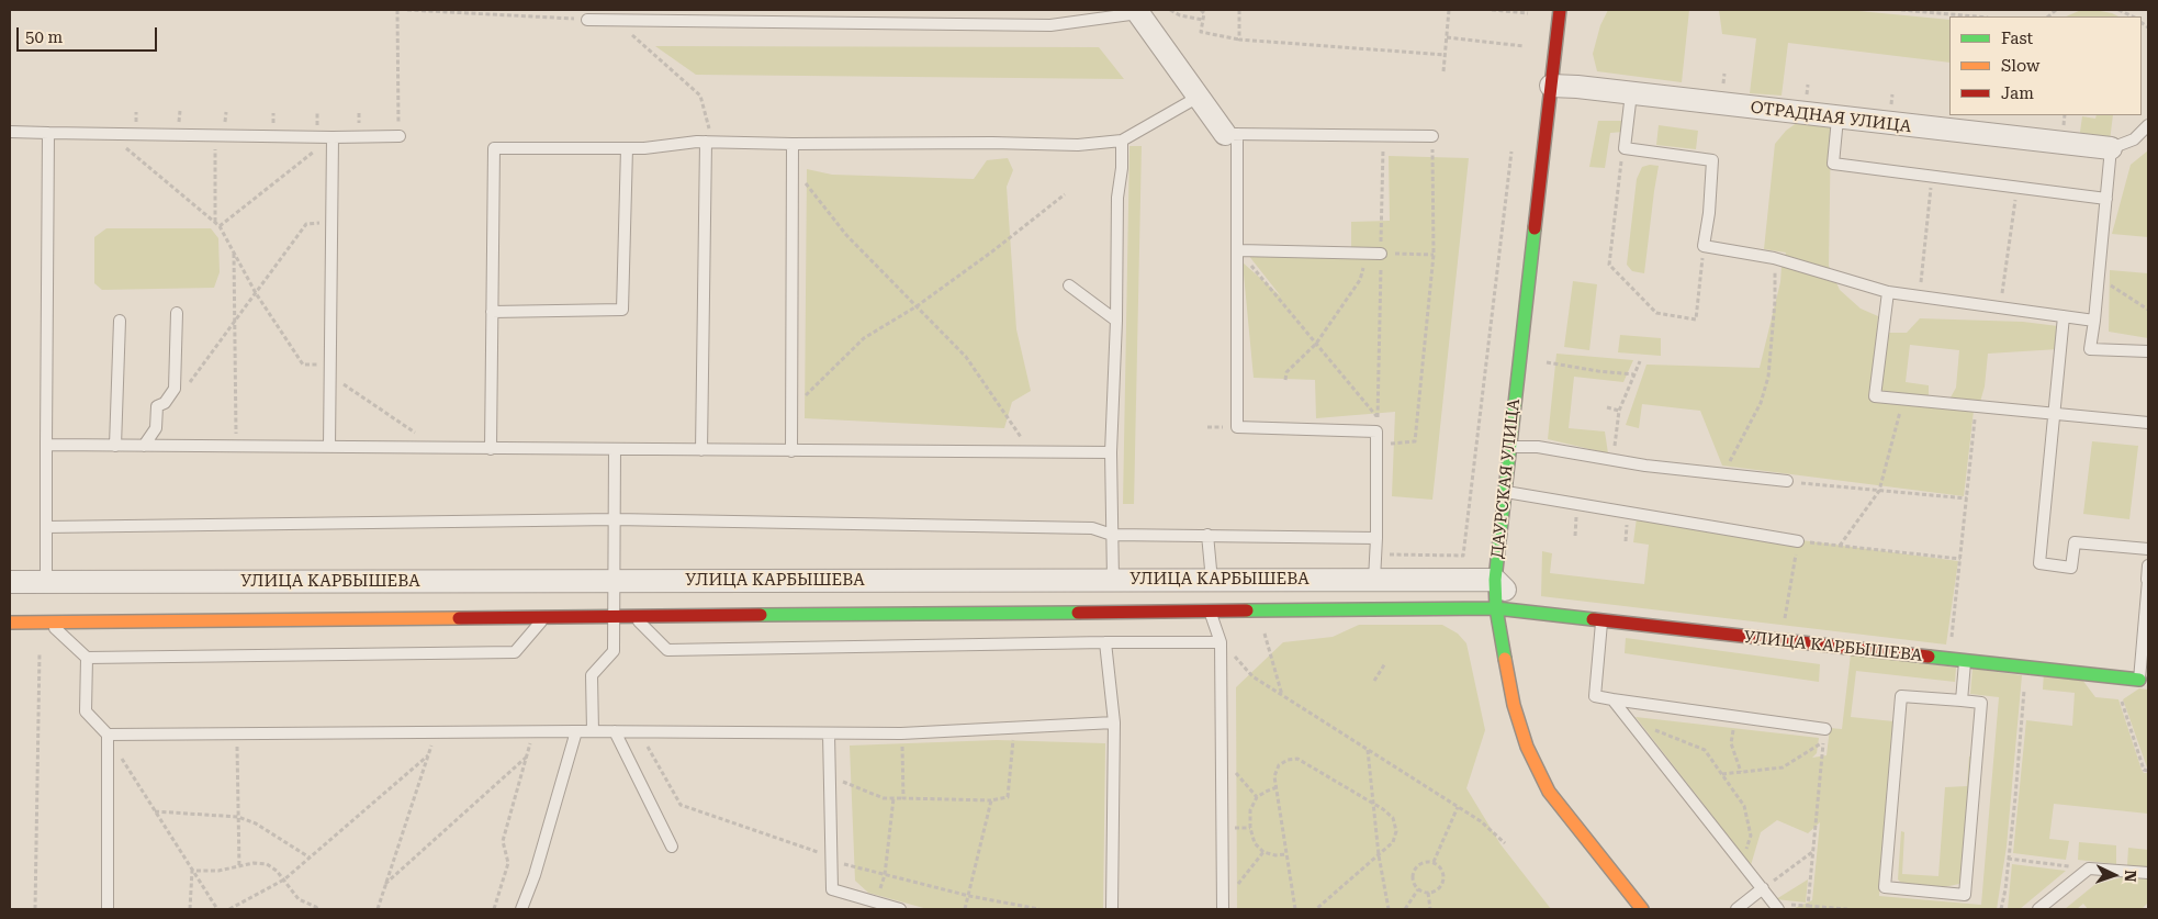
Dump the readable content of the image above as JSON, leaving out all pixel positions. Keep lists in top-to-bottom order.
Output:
{
  "streets": {
    "street": ["ОТРАДНАЯ УЛИЦА", "ДАУРСКАЯ УЛИЦА", "УЛИЦА КАРБЫШЕВА"]
  },
  "crossings": [
    ["ОТРАДНАЯ УЛИЦА", "ДАУРСКАЯ УЛИЦА"],
    ["ДАУРСКАЯ УЛИЦА", "УЛИЦА КАРБЫШЕВА"]
  ],
  "legend": ["Fast", "Slow", "Jam"],
  "scale_bar": "50 m",
  "north": "right"
}
